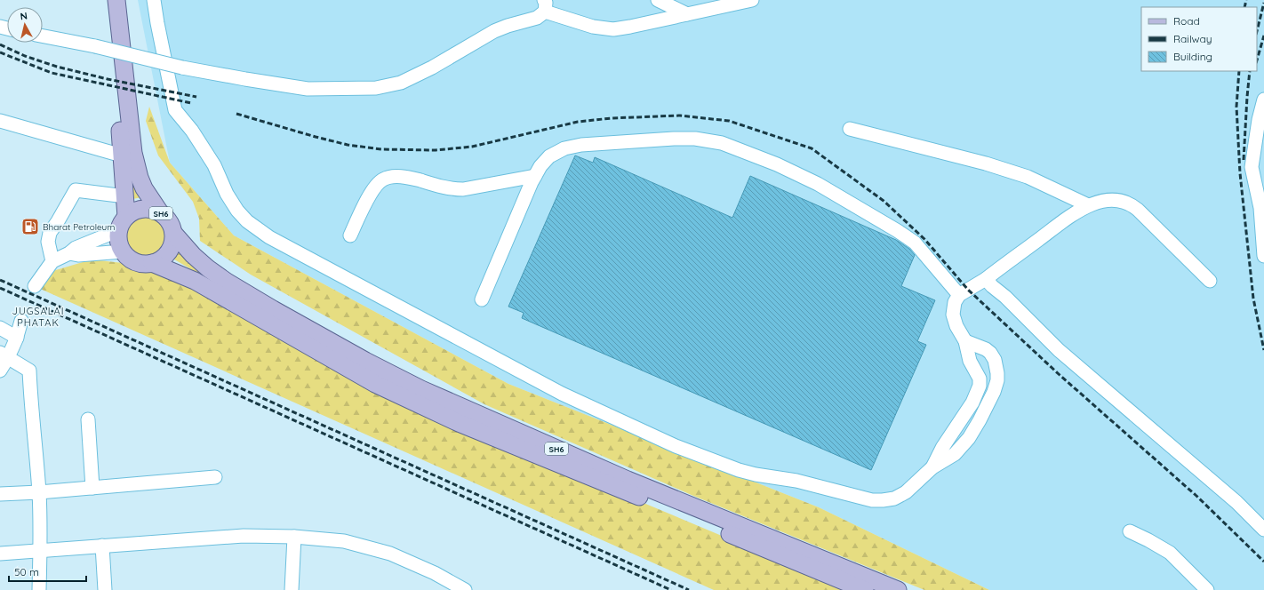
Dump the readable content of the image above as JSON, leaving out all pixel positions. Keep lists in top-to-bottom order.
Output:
{
  "streets": {
    "main road": ["SH6"]
  },
  "districts": ["JUGSALAI PHATAK"],
  "places": {
    "fuel station": ["Bharat Petroleum"]
  },
  "legend": ["Road", "Railway", "Building"],
  "scale_bar": "50 m",
  "north": "top"
}
